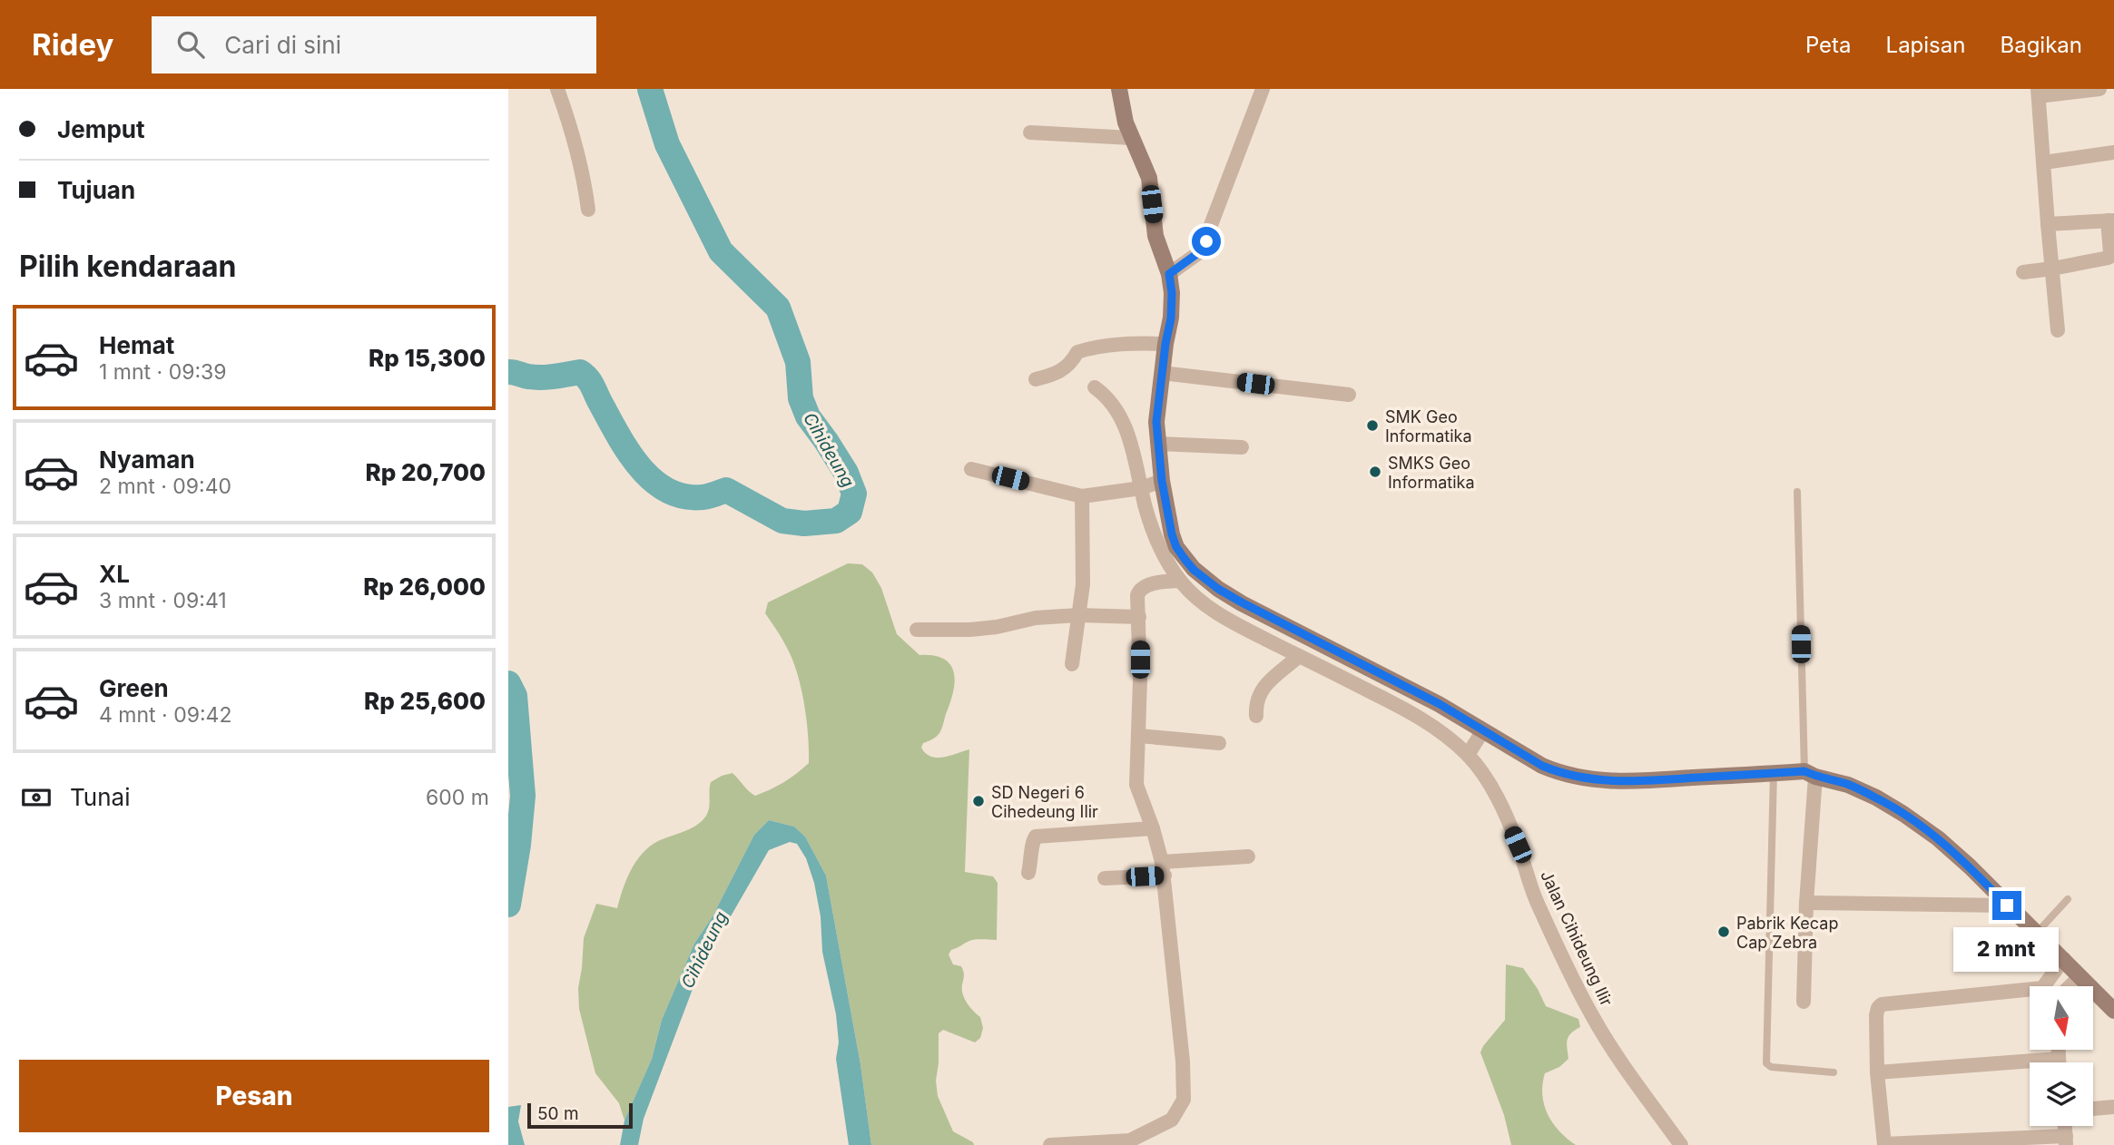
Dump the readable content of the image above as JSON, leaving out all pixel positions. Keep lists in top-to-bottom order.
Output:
{
  "streets": {
    "street": ["Jalan Cihideung Ilir"]
  },
  "water": ["Cihideung"],
  "places": [
    "SMK Geo Informatika",
    "SMKS Geo Informatika",
    "SD Negeri 6 Cihedeung Ilir",
    "Pabrik Kecap Cap Zebra"
  ],
  "scale_bar": "50 m",
  "north": "bottom",
  "page": {
    "header": "Ridey",
    "search": "Cari di sini",
    "nav": ["Peta", "Lapisan", "Bagikan"],
    "banner": ["Jemput", "Tujuan"],
    "heading": "Pilih kendaraan",
    "list": [
      {
        "name": "Hemat",
        "note": "1 mnt · 09:39",
        "value": "Rp 15,300"
      },
      {
        "name": "Nyaman",
        "note": "2 mnt · 09:40",
        "value": "Rp 20,700"
      },
      {
        "name": "XL",
        "note": "3 mnt · 09:41",
        "value": "Rp 26,000"
      },
      {
        "name": "Green",
        "note": "4 mnt · 09:42",
        "value": "Rp 25,600"
      }
    ],
    "pay": ["Tunai", "600 m"],
    "bubble": "2 mnt",
    "buttons": "Pesan",
    "scale": "50 m"
  }
}
